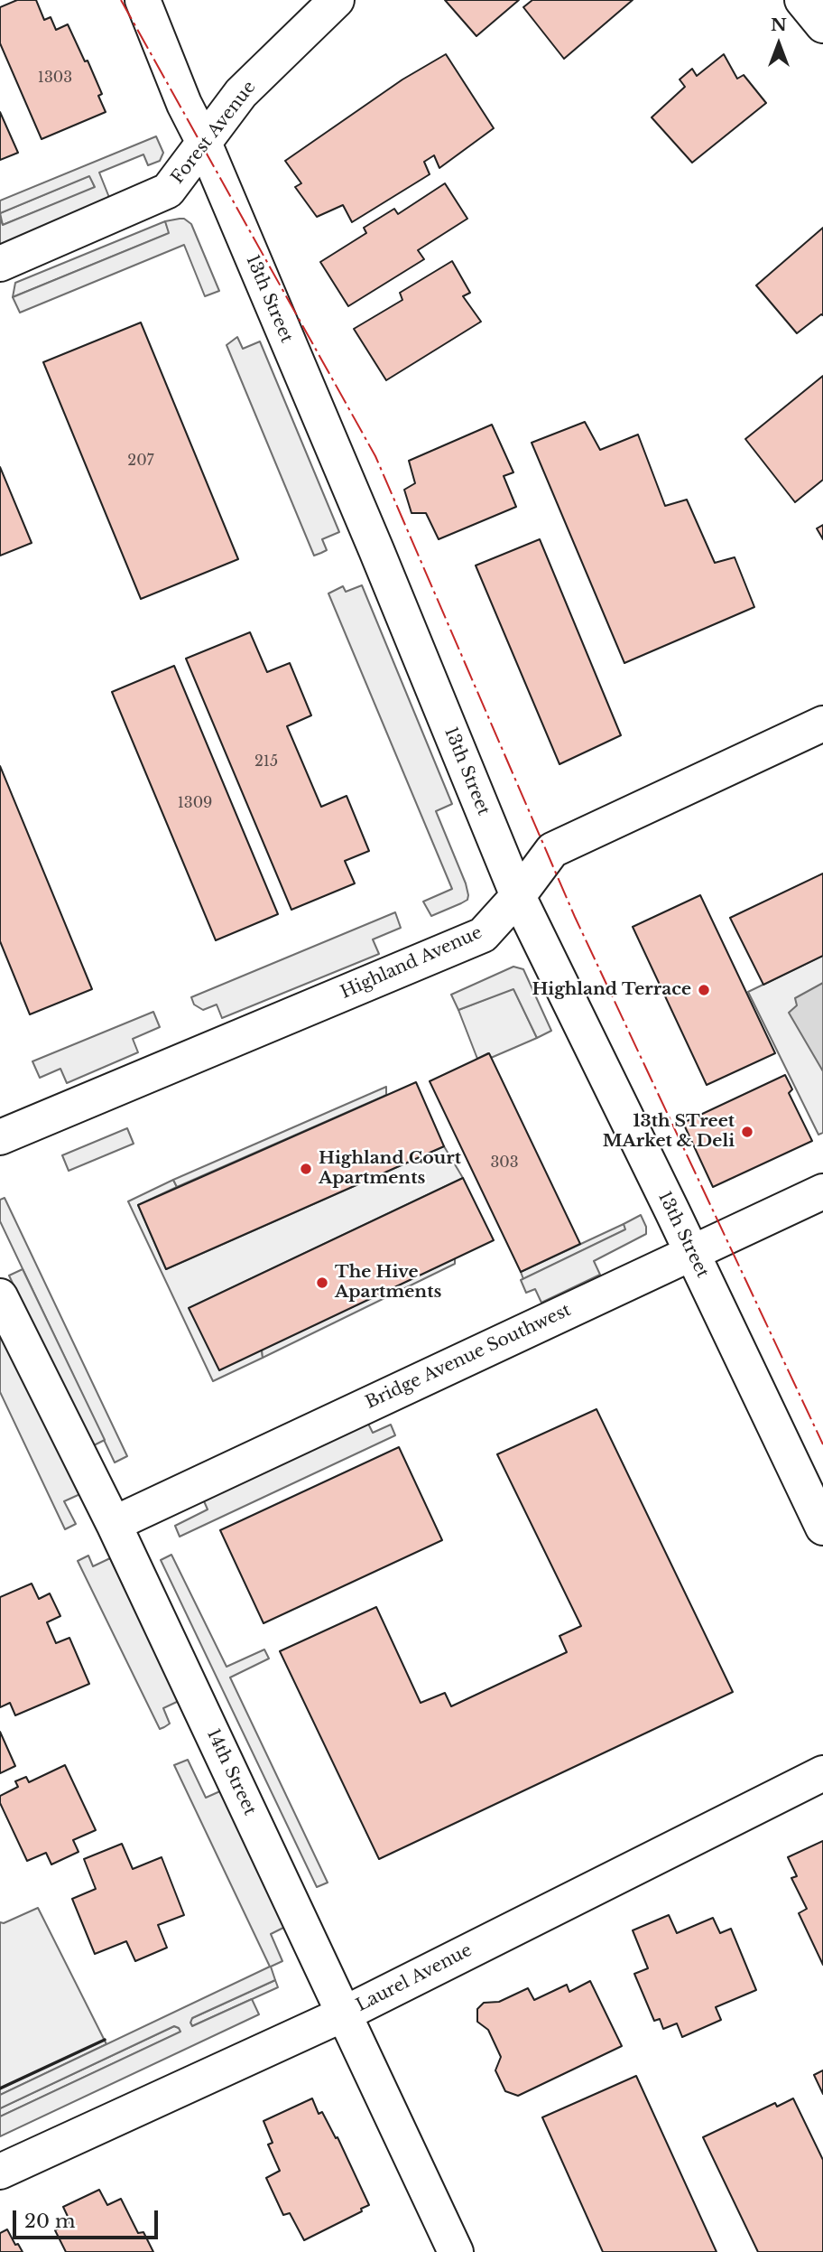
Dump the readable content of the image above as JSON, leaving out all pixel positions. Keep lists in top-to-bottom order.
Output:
{
  "streets": {
    "street": [
      "Forest Avenue",
      "13th Street",
      "Highland Avenue",
      "Bridge Avenue Southwest",
      "14th Street",
      "Laurel Avenue"
    ]
  },
  "crossings": [
    ["Forest Avenue", "13th Street"],
    ["13th Street", "Highland Avenue"],
    ["13th Street", "Bridge Avenue Southwest"],
    ["Bridge Avenue Southwest", "14th Street"],
    ["14th Street", "Laurel Avenue"]
  ],
  "places": [
    "Highland Terrace",
    "13th STreet MArket & Deli",
    "Highland Court Apartments",
    "The Hive Apartments"
  ],
  "house_numbers": [
    "1303",
    "207",
    "215",
    "1309",
    "303"
  ],
  "scale_bar": "20 m",
  "north": "top"
}
